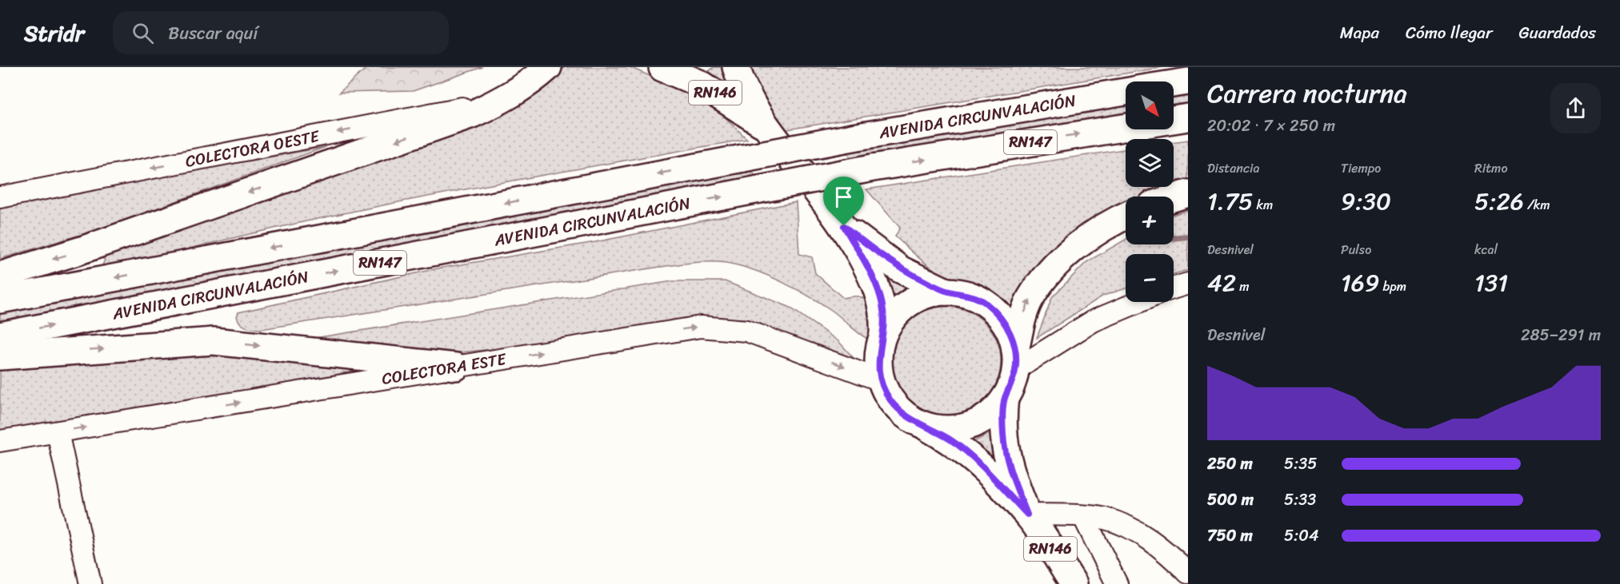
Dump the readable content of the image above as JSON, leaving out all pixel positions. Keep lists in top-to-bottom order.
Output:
{
  "streets": {
    "main road": ["RN146", "AVENIDA CIRCUNVALACIÓN", "RN147"],
    "street": ["COLECTORA OESTE", "COLECTORA ESTE"]
  },
  "crossings": [
    ["RN146", "COLECTORA ESTE"]
  ],
  "one_way": ["COLECTORA OESTE", "COLECTORA ESTE"],
  "north": "bottom right",
  "page": {
    "header": "Stridr",
    "search": "Buscar aquí",
    "nav": ["Mapa", "Cómo llegar", "Guardados"],
    "heading": ["Carrera nocturna", "20:02 · 7 × 250 m"],
    "map_buttons": ["+", "−"],
    "stats": [
      ["Distancia", "1.75 km"],
      ["Tiempo", "9:30"],
      ["Ritmo", "5:26 /km"],
      ["Desnivel", "42 m"],
      ["Pulso", "169 bpm"],
      ["kcal", "131"]
    ],
    "chart": ["Desnivel", "285–291 m"],
    "list": [
      {
        "name": "250 m",
        "note": "5:35"
      },
      {
        "name": "500 m",
        "note": "5:33"
      },
      {
        "name": "750 m",
        "note": "5:04"
      }
    ]
  }
}
